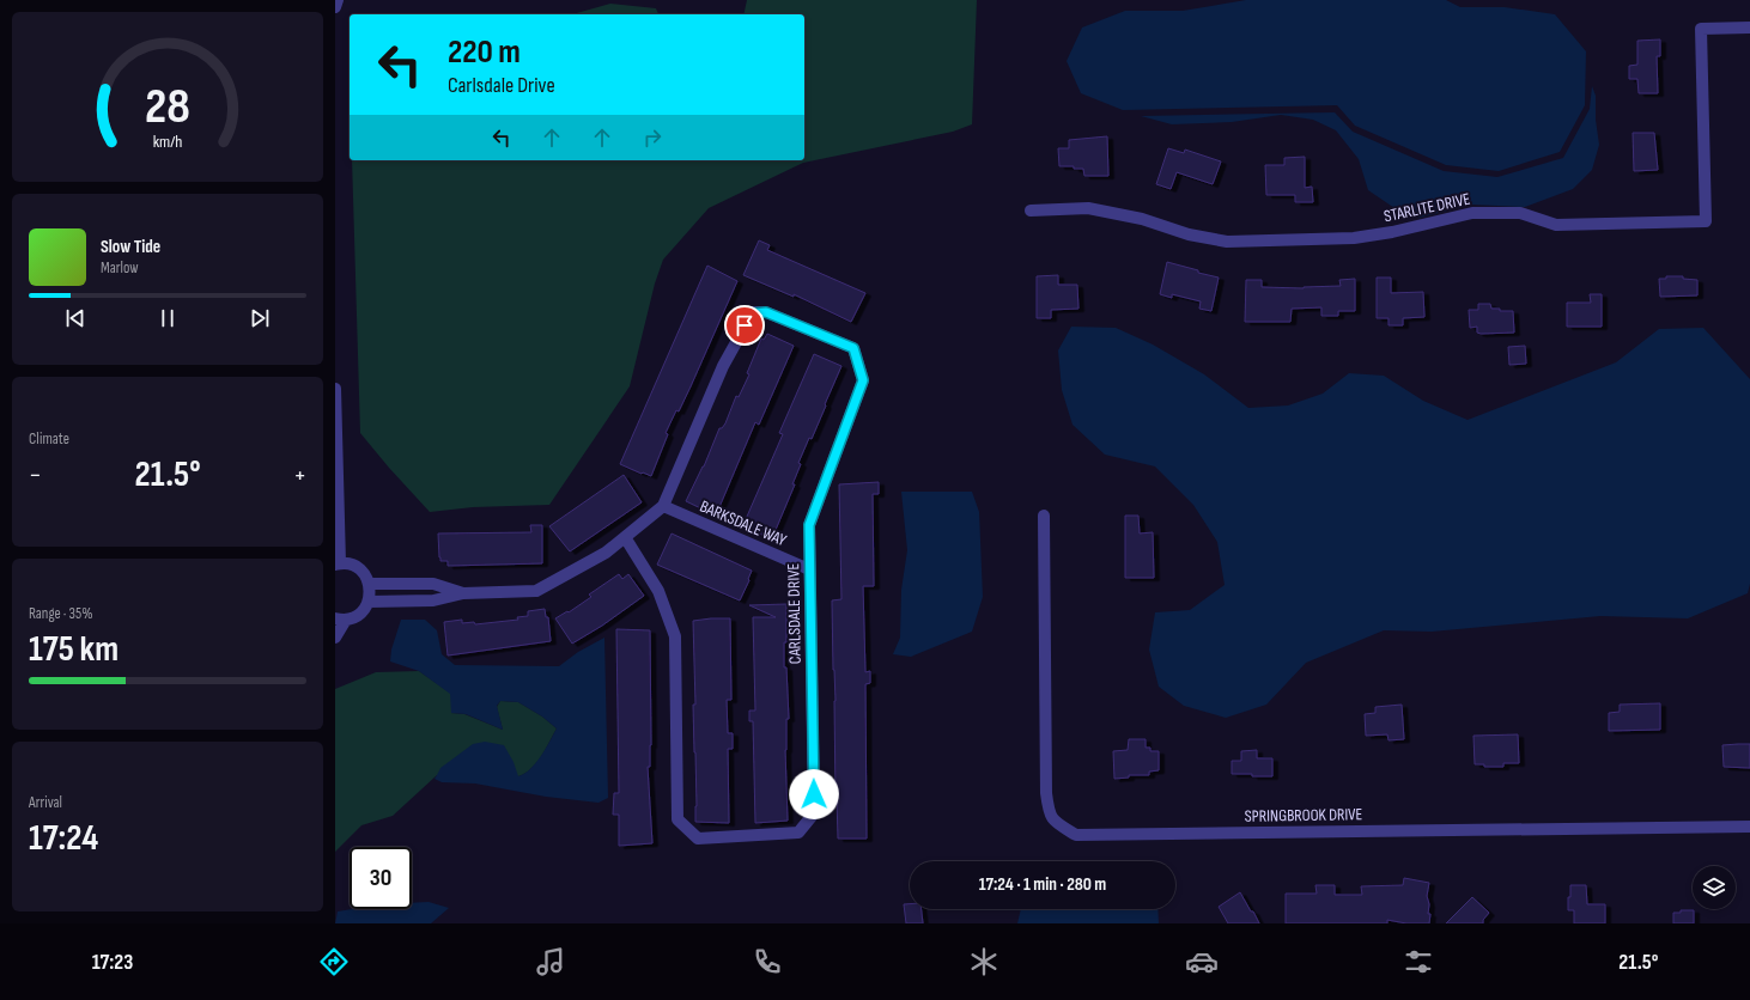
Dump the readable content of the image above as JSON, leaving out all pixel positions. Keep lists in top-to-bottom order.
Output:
{
  "streets": {
    "street": [
      "STARLITE DRIVE",
      "BARKSDALE WAY",
      "CARLSDALE DRIVE",
      "SPRINGBROOK DRIVE"
    ]
  },
  "crossings": [
    ["BARKSDALE WAY", "CARLSDALE DRIVE"]
  ],
  "page": {
    "turn": ["220 m", "Carlsdale Drive"],
    "song": ["Slow Tide", "Marlow"],
    "tile": [
      "Climate",
      ["Range · 35%", "175 km"],
      ["Arrival", "17:24"]
    ],
    "heat": ["−", "21.5°", "+"],
    "limit": "30",
    "trip": "17:24 · 1 min · 280 m",
    "tabs": ["17:23", "21.5°"],
    "gauge": ["28", "km/h"]
  }
}
